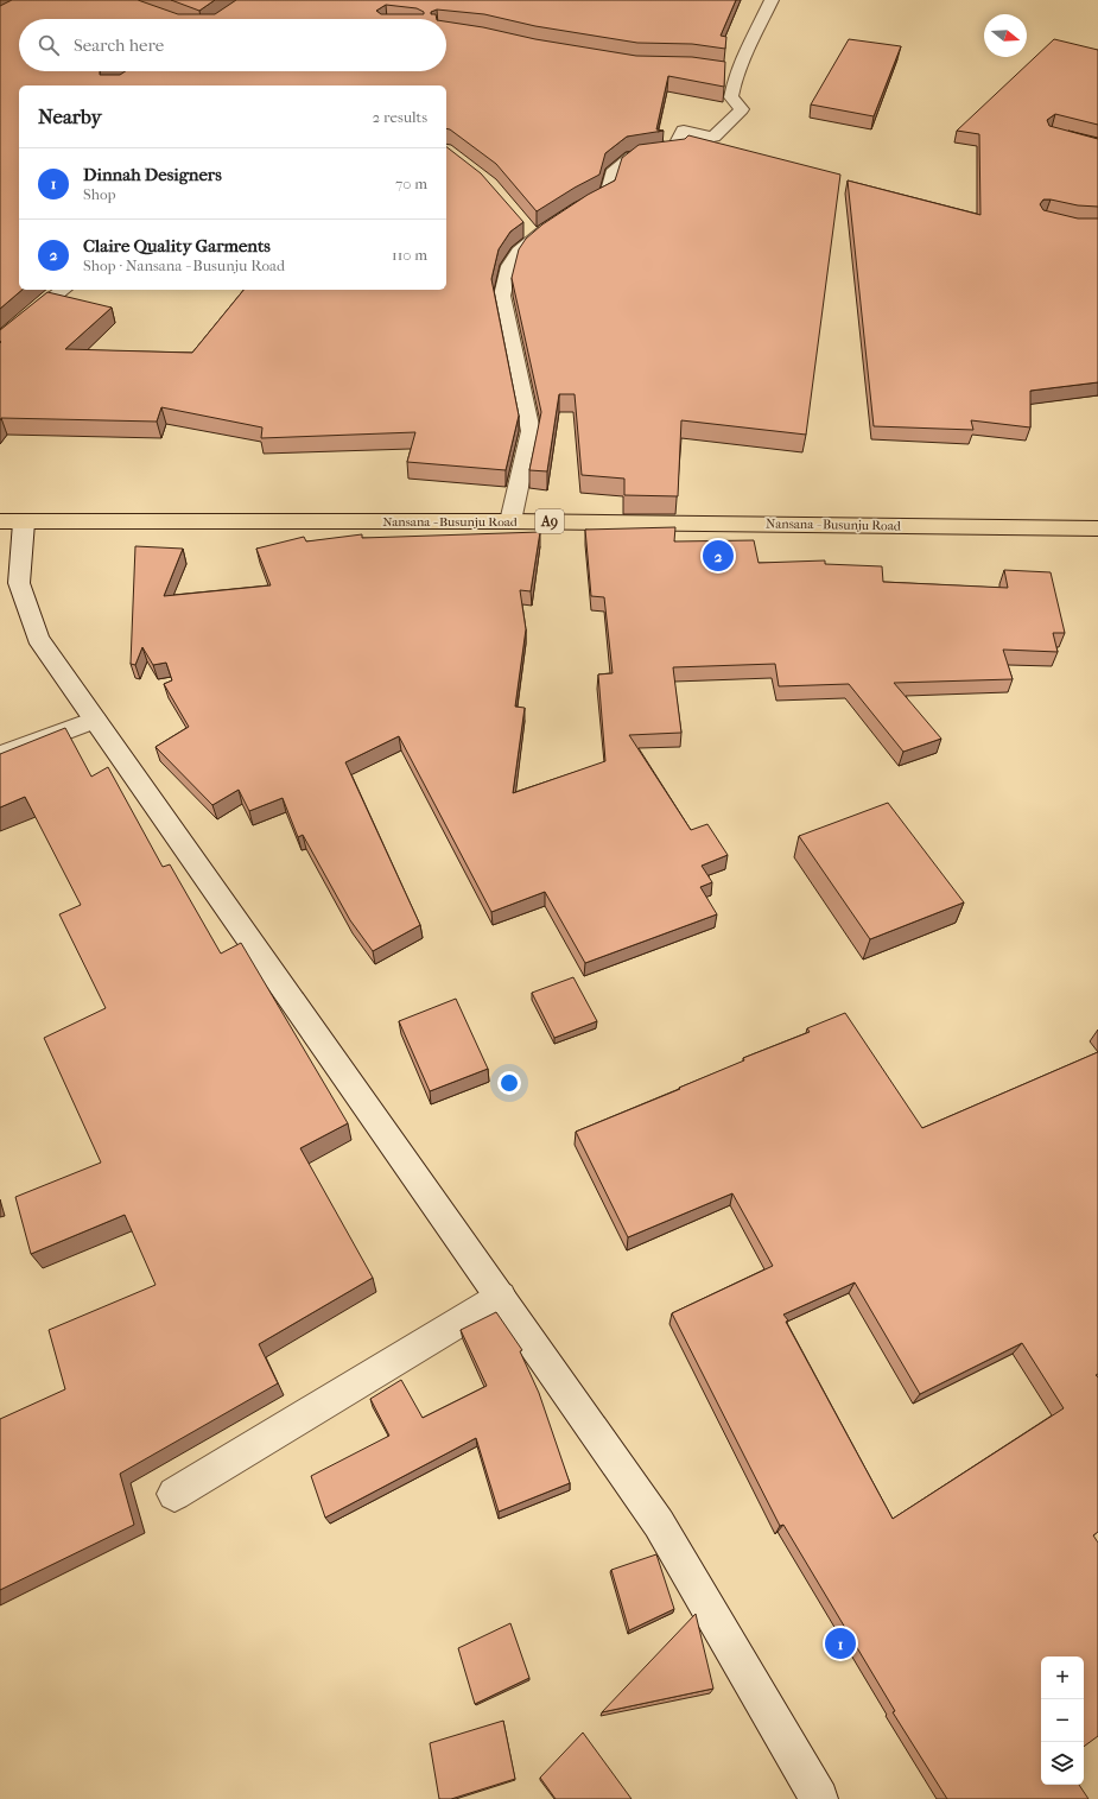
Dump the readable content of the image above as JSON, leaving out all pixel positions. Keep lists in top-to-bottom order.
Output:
{
  "streets": {
    "main road": ["Nansana - Busunju Road", "A9"]
  },
  "north": "right",
  "page": {
    "search": "Search here",
    "heading": ["Nearby", "2 results"],
    "list": [
      {
        "mark": "1",
        "name": "Dinnah Designers",
        "note": "Shop",
        "value": "70 m"
      },
      {
        "mark": "2",
        "name": "Claire Quality Garments",
        "note": "Shop · Nansana - Busunju Road",
        "value": "110 m"
      }
    ],
    "pins": ["2", "1"],
    "map_buttons": ["+", "−"]
  }
}
